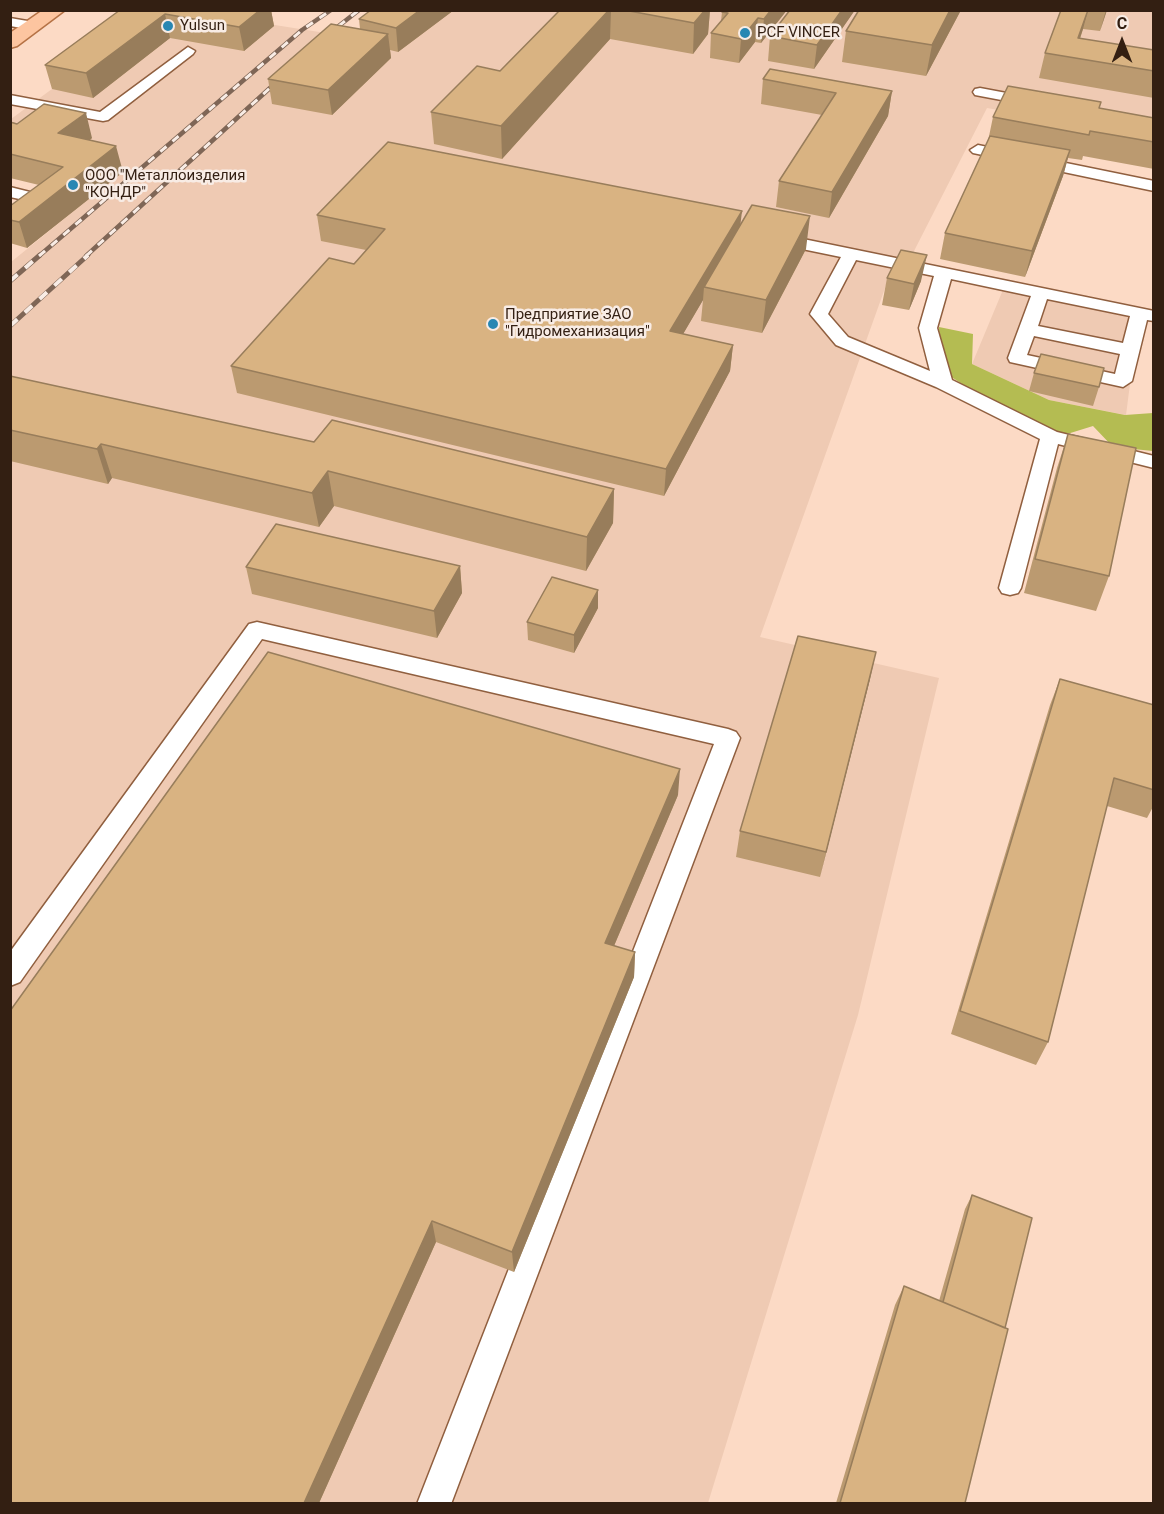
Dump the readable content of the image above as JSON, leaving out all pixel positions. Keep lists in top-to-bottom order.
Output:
{
  "places": [
    "Yulsun",
    "PCF VINCER",
    "ООО \"Металлоизделия \"КОНДР\"",
    "Предприятие ЗАО \"Гидромеханизация\""
  ],
  "north": "top"
}
